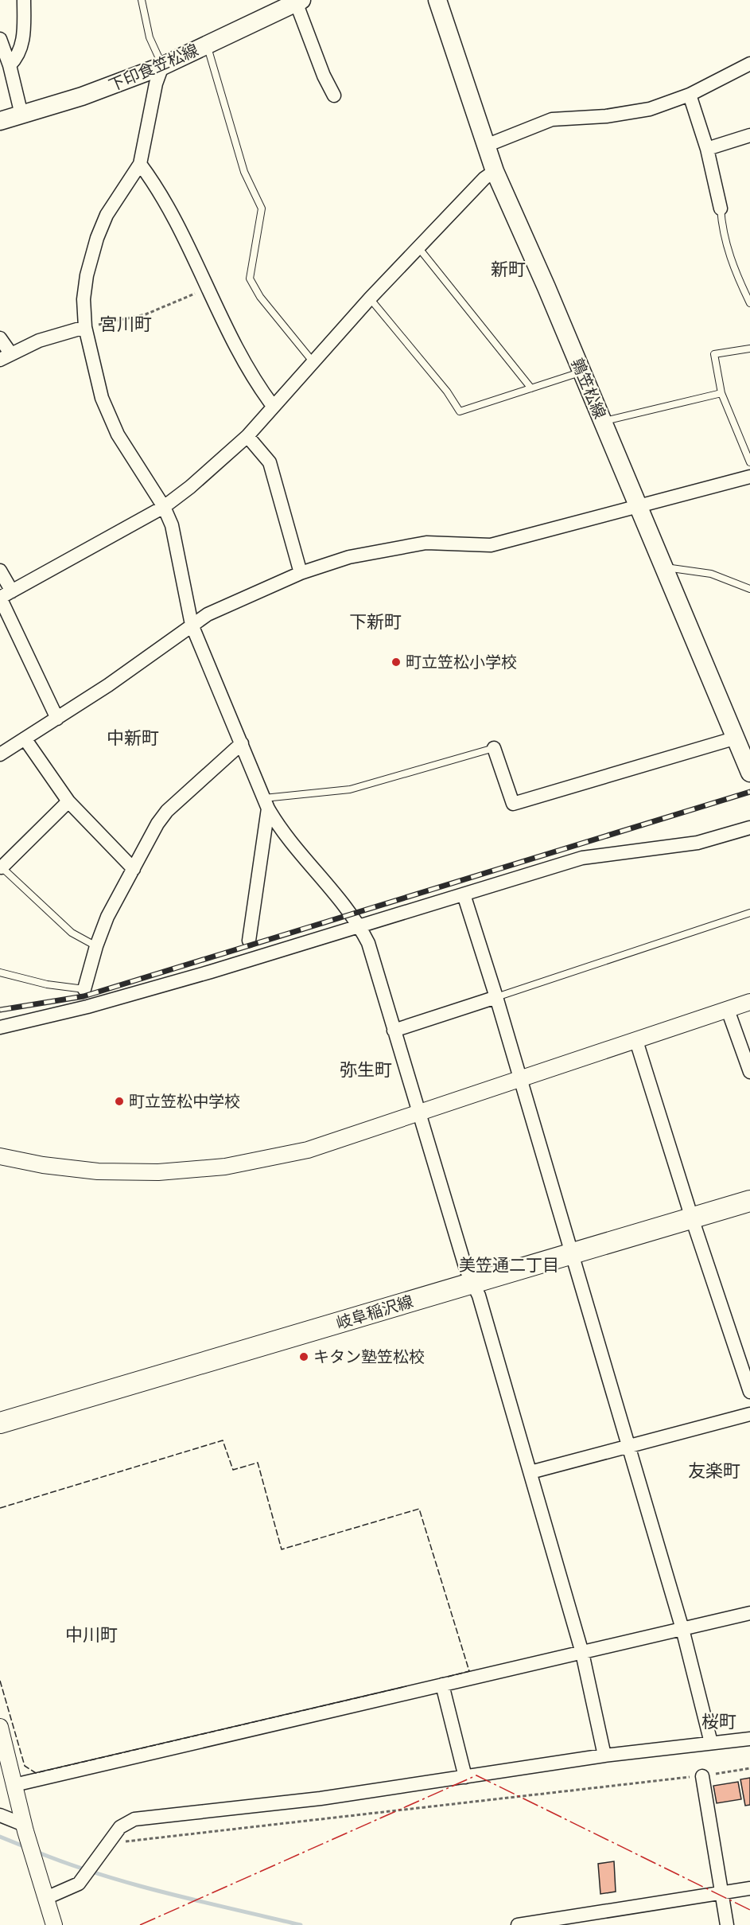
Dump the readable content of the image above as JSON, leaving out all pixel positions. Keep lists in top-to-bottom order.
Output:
{
  "streets": {
    "main road": ["下印食笠松線", "鶉笠松線", "岐阜稲沢線"]
  },
  "districts": [
    "新町",
    "宮川町",
    "下新町",
    "中新町",
    "弥生町",
    "美笠通二丁目",
    "友楽町",
    "中川町",
    "桜町"
  ],
  "places": ["町立笠松小学校", "町立笠松中学校", "キタン塾笠松校"]
}
